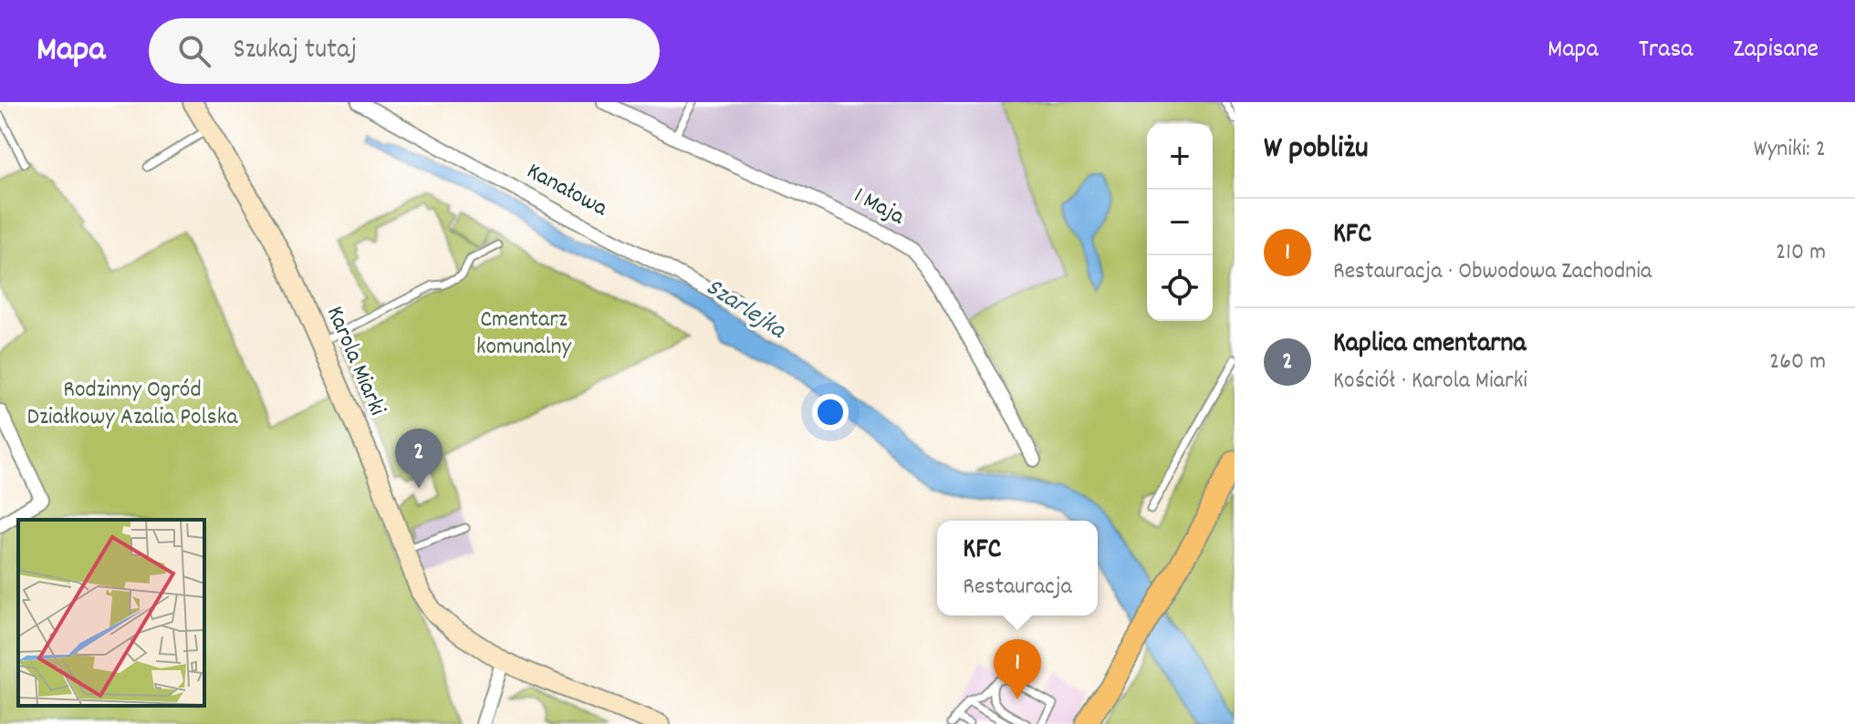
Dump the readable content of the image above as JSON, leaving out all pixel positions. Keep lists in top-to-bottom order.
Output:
{
  "streets": {
    "street": ["Kanałowa", "1 Maja", "Karola Miarki"]
  },
  "water": ["Szarlejka"],
  "parks": ["Cmentarz komunalny", "Rodzinny Ogród Działkowy Azalia Polska"],
  "page": {
    "header": "Mapa",
    "search": "Szukaj tutaj",
    "nav": ["Mapa", "Trasa", "Zapisane"],
    "heading": ["W pobliżu", "Wyniki: 2"],
    "map_buttons": ["+", "−"],
    "list": [
      {
        "mark": "1",
        "name": "KFC",
        "note": "Restauracja · Obwodowa Zachodnia",
        "value": "210 m"
      },
      {
        "mark": "2",
        "name": "Kaplica cmentarna",
        "note": "Kościół · Karola Miarki",
        "value": "260 m"
      }
    ],
    "pins": ["2", "1"],
    "popup": ["KFC", "Restauracja"]
  }
}
